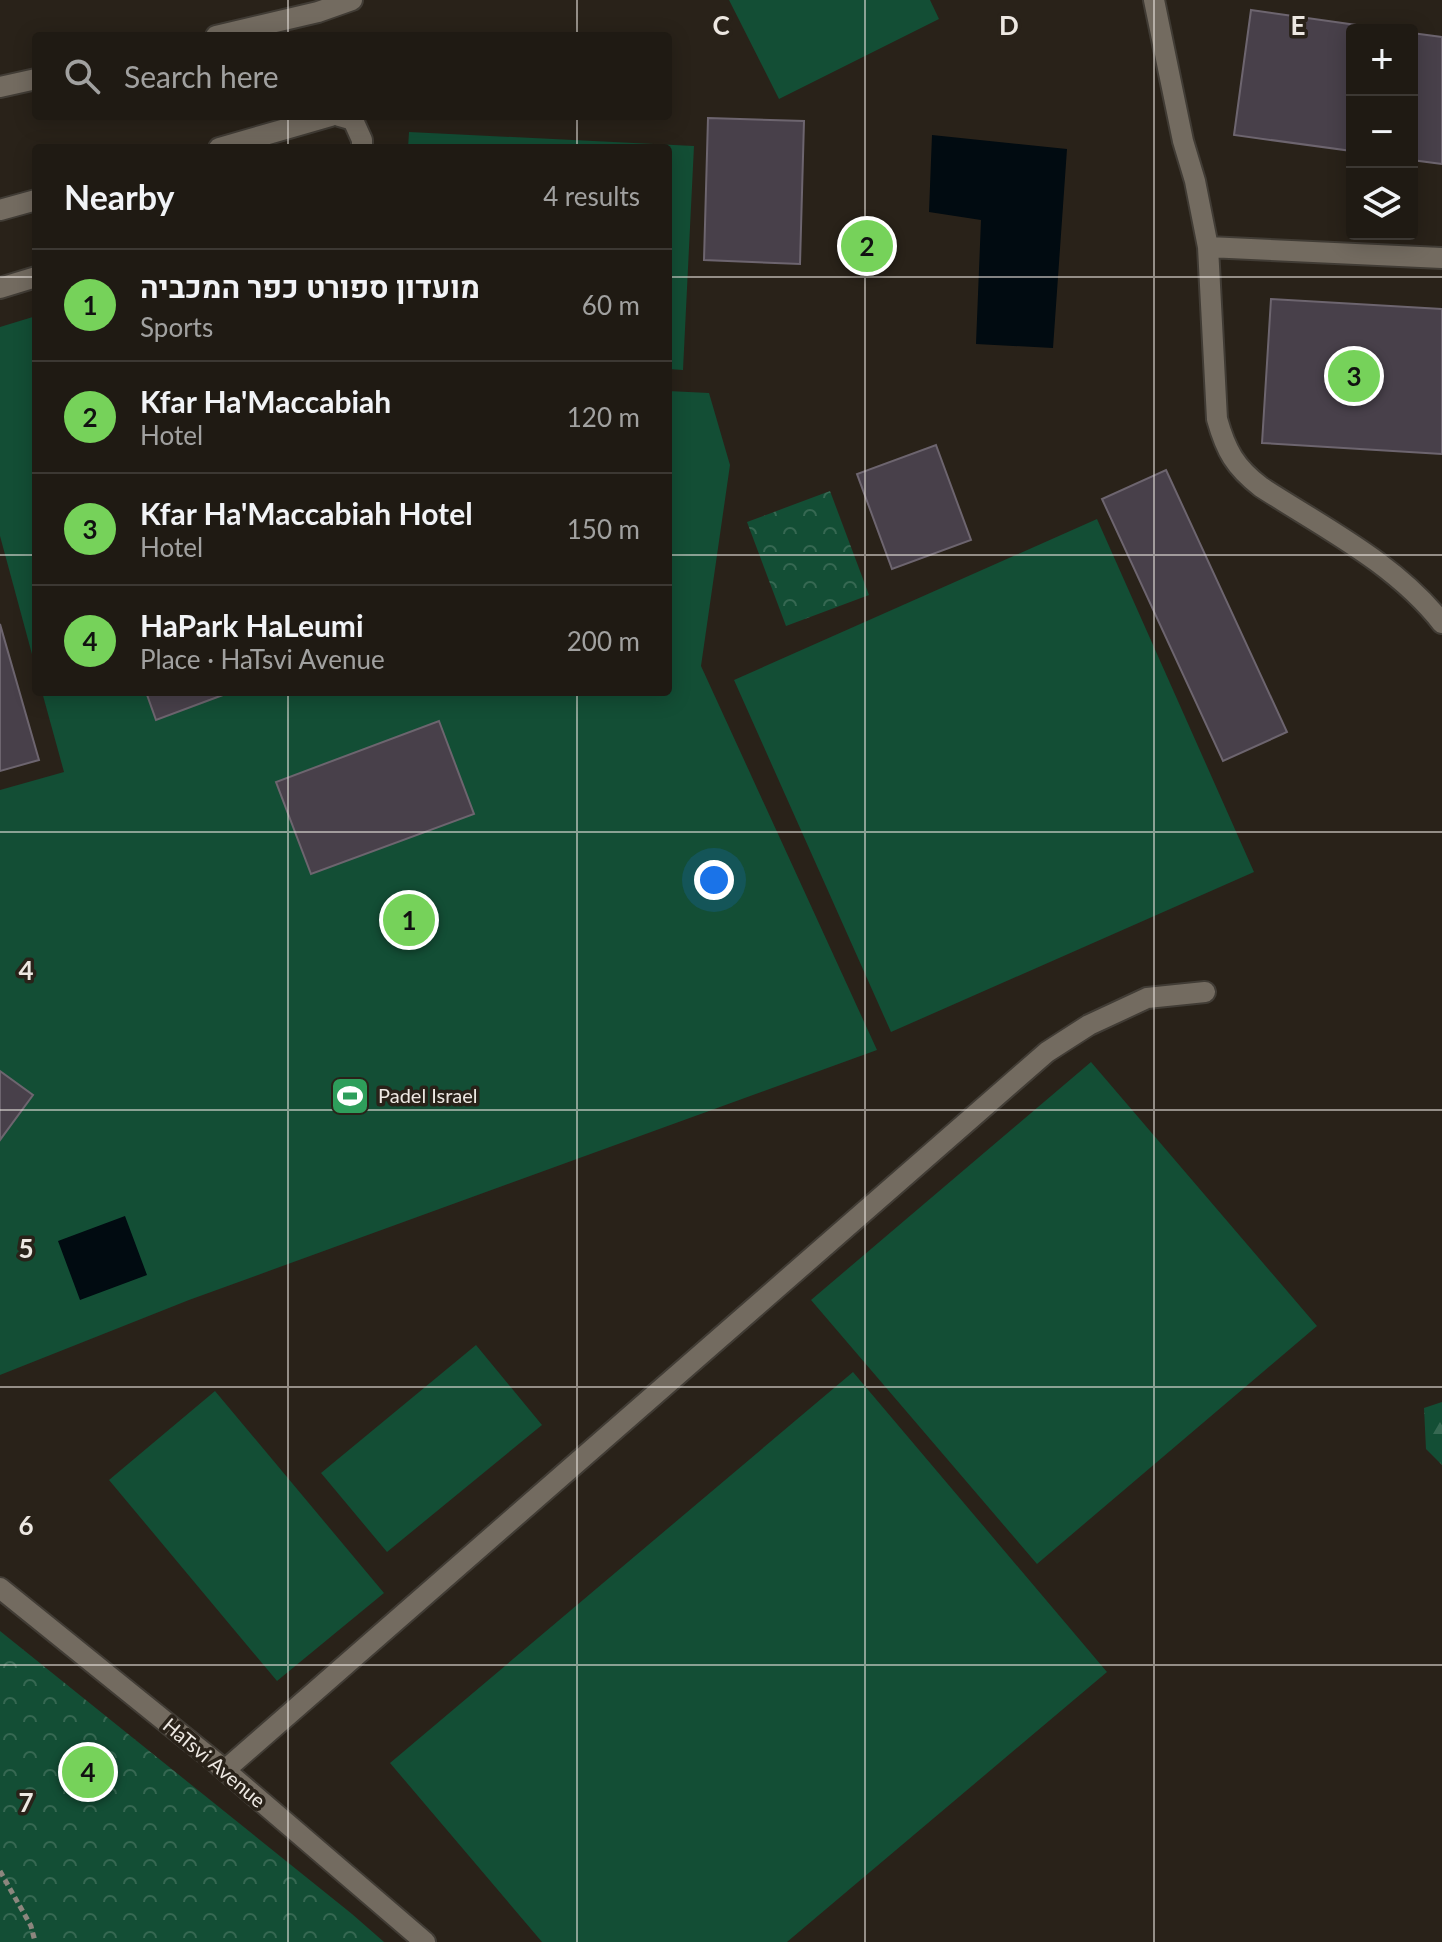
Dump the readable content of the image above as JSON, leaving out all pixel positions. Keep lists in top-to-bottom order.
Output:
{
  "streets": {
    "street": ["HaTsvi Avenue"]
  },
  "places": {
    "sports": ["Padel Israel"]
  },
  "page": {
    "map_buttons": ["+", "−"],
    "search": "Search here",
    "heading": ["Nearby", "4 results"],
    "pins": [
      "2",
      "3",
      "1",
      "4"
    ],
    "list": [
      {
        "mark": "1",
        "name": "מועדון ספורט כפר המכביה",
        "note": "Sports",
        "value": "60 m"
      },
      {
        "mark": "2",
        "name": "Kfar Ha'Maccabiah",
        "note": "Hotel",
        "value": "120 m"
      },
      {
        "mark": "3",
        "name": "Kfar Ha'Maccabiah Hotel",
        "note": "Hotel",
        "value": "150 m"
      },
      {
        "mark": "4",
        "name": "HaPark HaLeumi",
        "note": "Place · HaTsvi Avenue",
        "value": "200 m"
      }
    ]
  },
  "grid": {
    "columns": ["C", "D", "E"],
    "rows": [
      "4",
      "5",
      "6",
      "7"
    ]
  }
}
